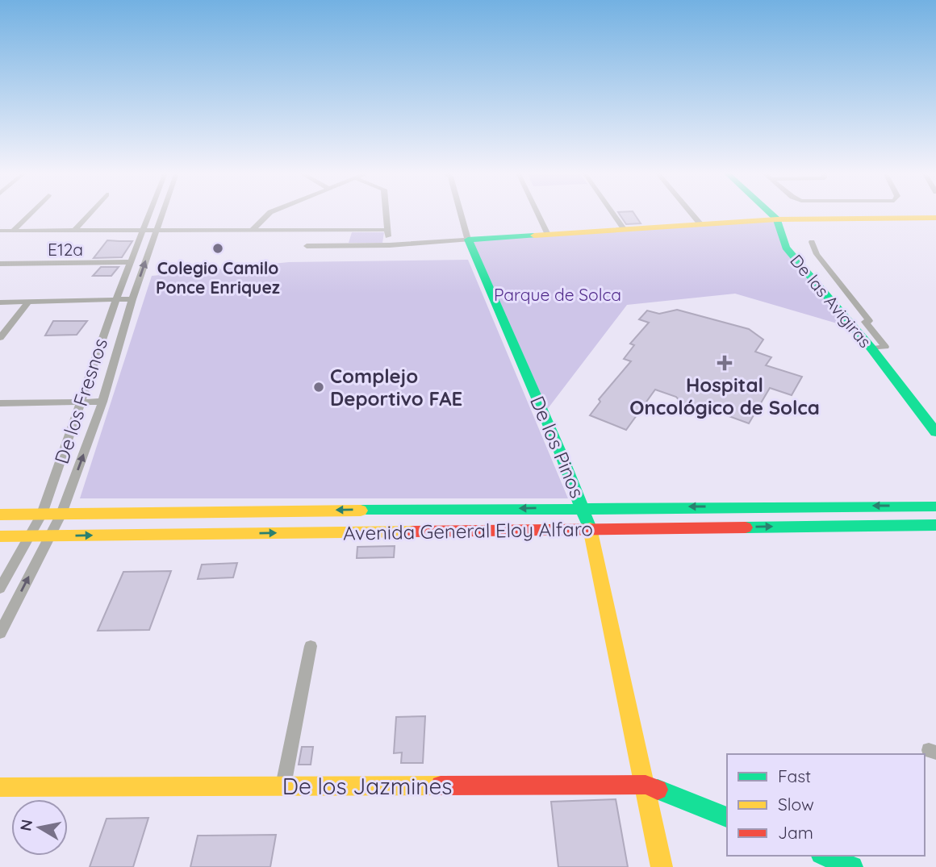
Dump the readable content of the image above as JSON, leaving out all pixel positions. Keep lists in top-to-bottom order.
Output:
{
  "streets": {
    "street": [
      "E12a",
      "De las Avigiras",
      "De los Fresnos",
      "De los Pinos",
      "Avenida General Eloy Alfaro",
      "De los Jazmines"
    ]
  },
  "crossings": [
    ["E12a", "De los Fresnos"],
    ["De los Fresnos", "Avenida General Eloy Alfaro"],
    ["De los Pinos", "Avenida General Eloy Alfaro"],
    ["De los Pinos", "De los Jazmines"]
  ],
  "parks": ["Parque de Solca"],
  "places": {
    "other": ["Colegio Camilo Ponce Enriquez", "Complejo Deportivo FAE"],
    "health": ["Hospital Oncológico de Solca"]
  },
  "legend": ["Fast", "Slow", "Jam"],
  "north": "left"
}
